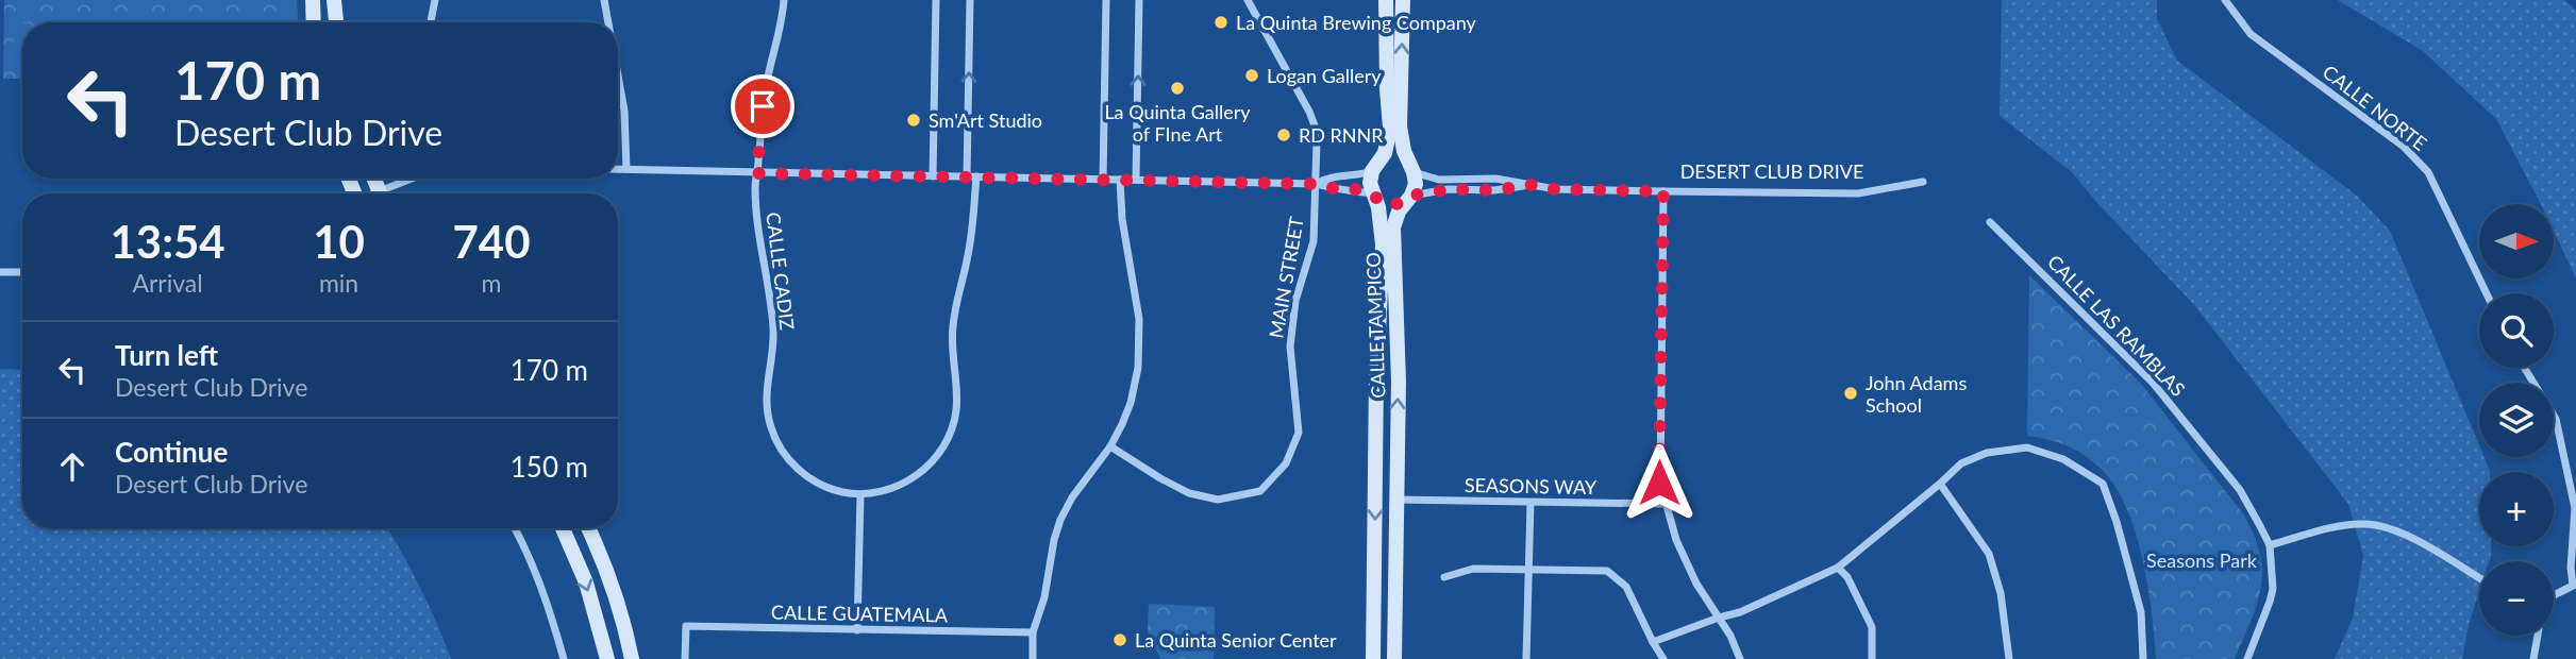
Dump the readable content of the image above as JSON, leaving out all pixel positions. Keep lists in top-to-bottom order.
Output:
{
  "streets": {
    "street": [
      "CALLE NORTE",
      "DESERT CLUB DRIVE",
      "CALLE CADIZ",
      "MAIN STREET",
      "CALLE TAMPICO",
      "CALLE LAS RAMBLAS",
      "SEASONS WAY",
      "CALLE GUATEMALA"
    ]
  },
  "crossings": [
    ["DESERT CLUB DRIVE", "CALLE CADIZ"],
    ["DESERT CLUB DRIVE", "MAIN STREET"],
    ["DESERT CLUB DRIVE", "CALLE TAMPICO"],
    ["CALLE TAMPICO", "SEASONS WAY"]
  ],
  "parks": ["Seasons Park"],
  "places": [
    "La Quinta Brewing Company",
    "Logan Gallery",
    "La Quinta Gallery of FIne Art",
    "Sm'Art Studio",
    "RD RNNR",
    "John Adams School",
    "La Quinta Senior Center"
  ],
  "north": "right",
  "page": {
    "turn": ["170 m", "Desert Club Drive"],
    "eta": [
      "13:54",
      "Arrival",
      "10",
      "min",
      "740",
      "m"
    ],
    "map_buttons": ["+", "−"],
    "list": [
      {
        "name": "Turn left",
        "note": "Desert Club Drive",
        "value": "170 m"
      },
      {
        "name": "Continue",
        "note": "Desert Club Drive",
        "value": "150 m"
      }
    ]
  }
}
